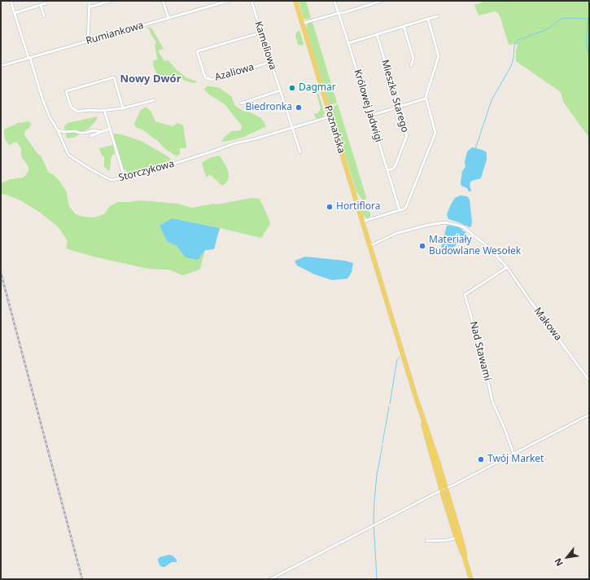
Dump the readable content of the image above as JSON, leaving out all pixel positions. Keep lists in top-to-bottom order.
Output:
{
  "streets": {
    "main road": ["Poznańska"],
    "street": [
      "Rumiankowa",
      "Kameliowa",
      "Azaliowa",
      "Mieszka Starego",
      "Królowej Jadwigi",
      "Storczykowa",
      "Makowa",
      "Nad Stawami"
    ]
  },
  "crossings": [
    ["Rumiankowa", "Storczykowa"],
    ["Kameliowa", "Azaliowa"],
    ["Kameliowa", "Storczykowa"],
    ["Mieszka Starego", "Królowej Jadwigi"],
    ["Poznańska", "Storczykowa"],
    ["Poznańska", "Makowa"],
    ["Makowa", "Nad Stawami"]
  ],
  "districts": ["Nowy Dwór"],
  "places": [
    "Dagmar",
    "Biedronka",
    "Hortiflora",
    "Materiały Budowlane Wesołek",
    "Twój Market"
  ],
  "north": "bottom left"
}
